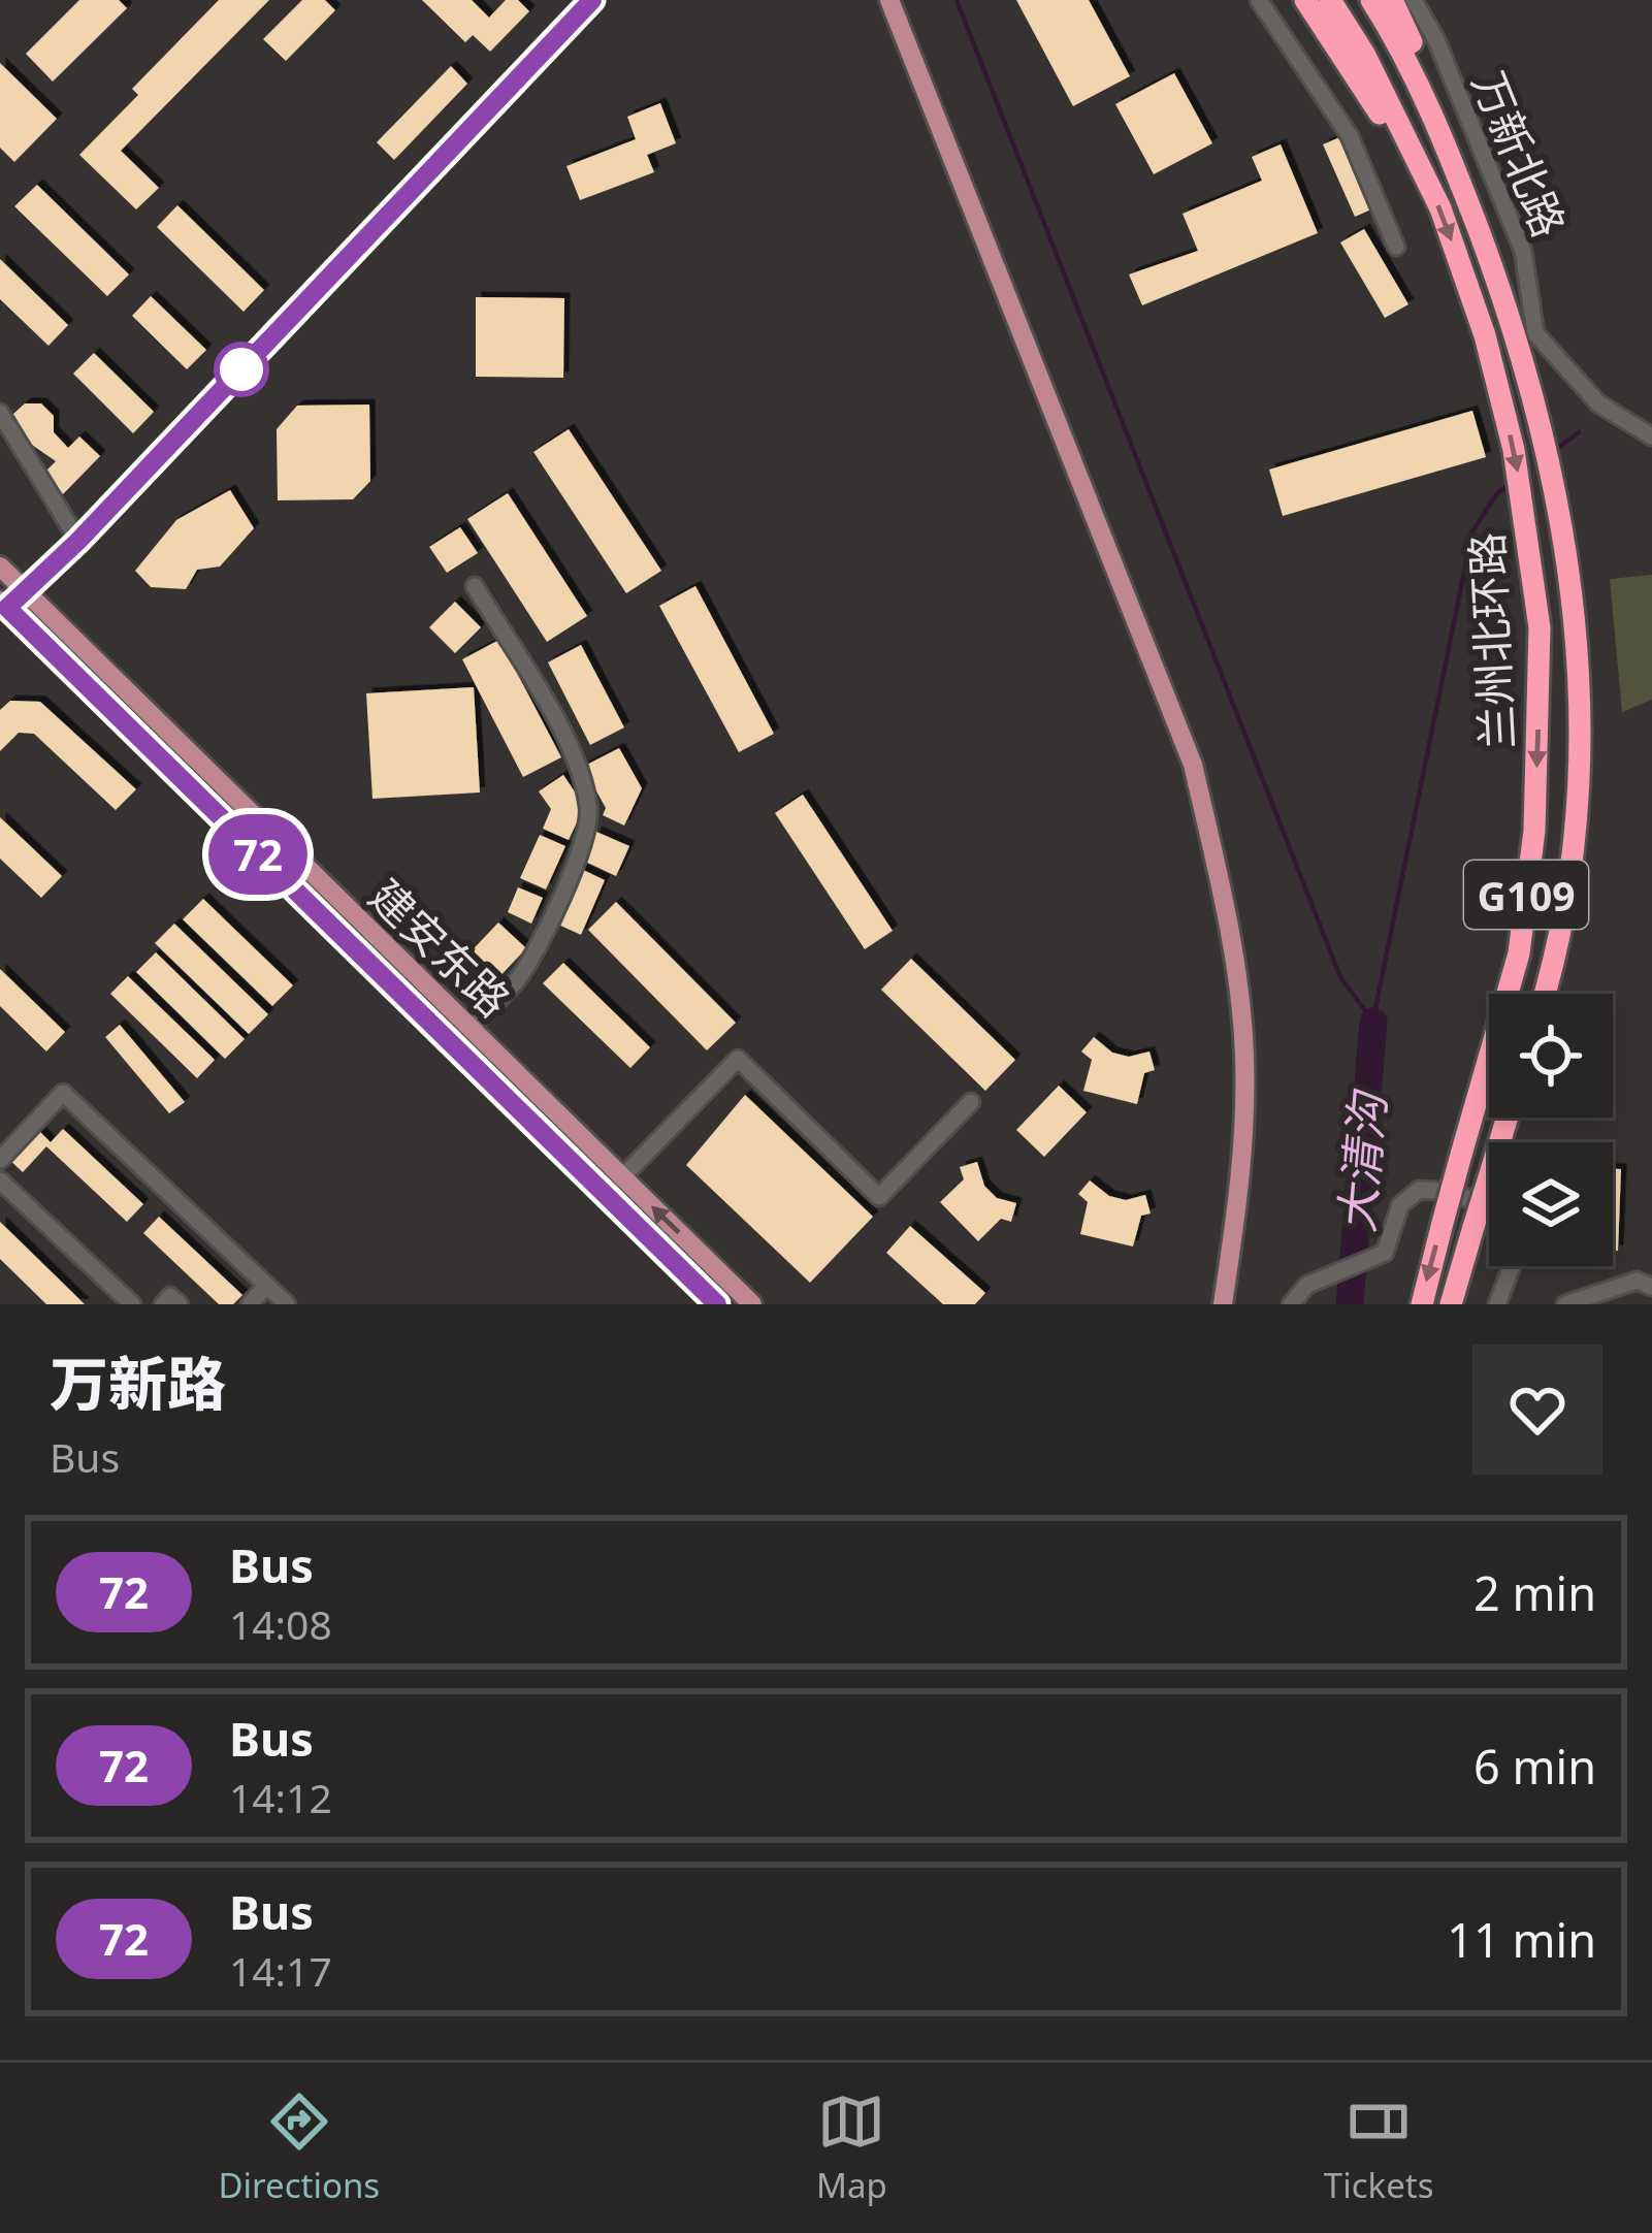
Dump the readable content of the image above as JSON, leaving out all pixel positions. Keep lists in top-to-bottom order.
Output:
{
  "streets": {
    "highway": ["兰州北环路", "G109"],
    "main road": ["建安东路"],
    "street": ["万新北路"]
  },
  "water": ["大清沟"],
  "lines": ["bus line 72"],
  "page": {
    "on_map": "72",
    "heading": ["万新路", "Bus"],
    "list": [
      {
        "mark": "72",
        "name": "Bus",
        "note": "14:08",
        "value": "2 min"
      },
      {
        "mark": "72",
        "name": "Bus",
        "note": "14:12",
        "value": "6 min"
      },
      {
        "mark": "72",
        "name": "Bus",
        "note": "14:17",
        "value": "11 min"
      }
    ],
    "tabs": ["Directions", "Map", "Tickets"]
  }
}
